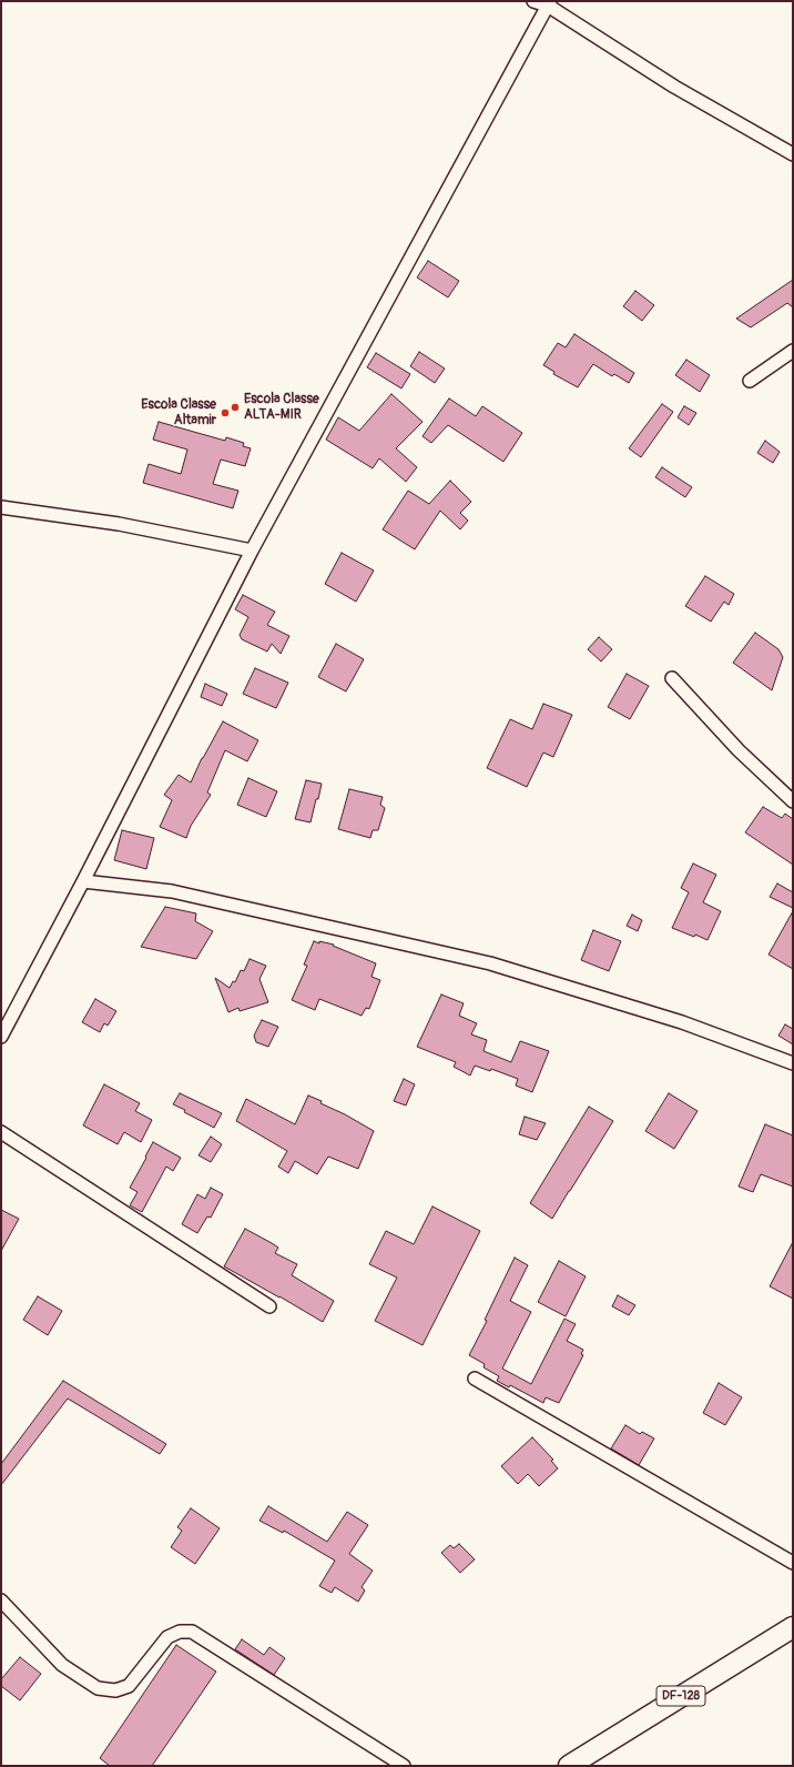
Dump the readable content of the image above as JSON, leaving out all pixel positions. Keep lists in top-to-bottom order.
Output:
{
  "streets": {
    "main road": ["DF-128"]
  },
  "places": ["Escola Classe ALTA-MIR", "Escola Classe Altamir"]
}
